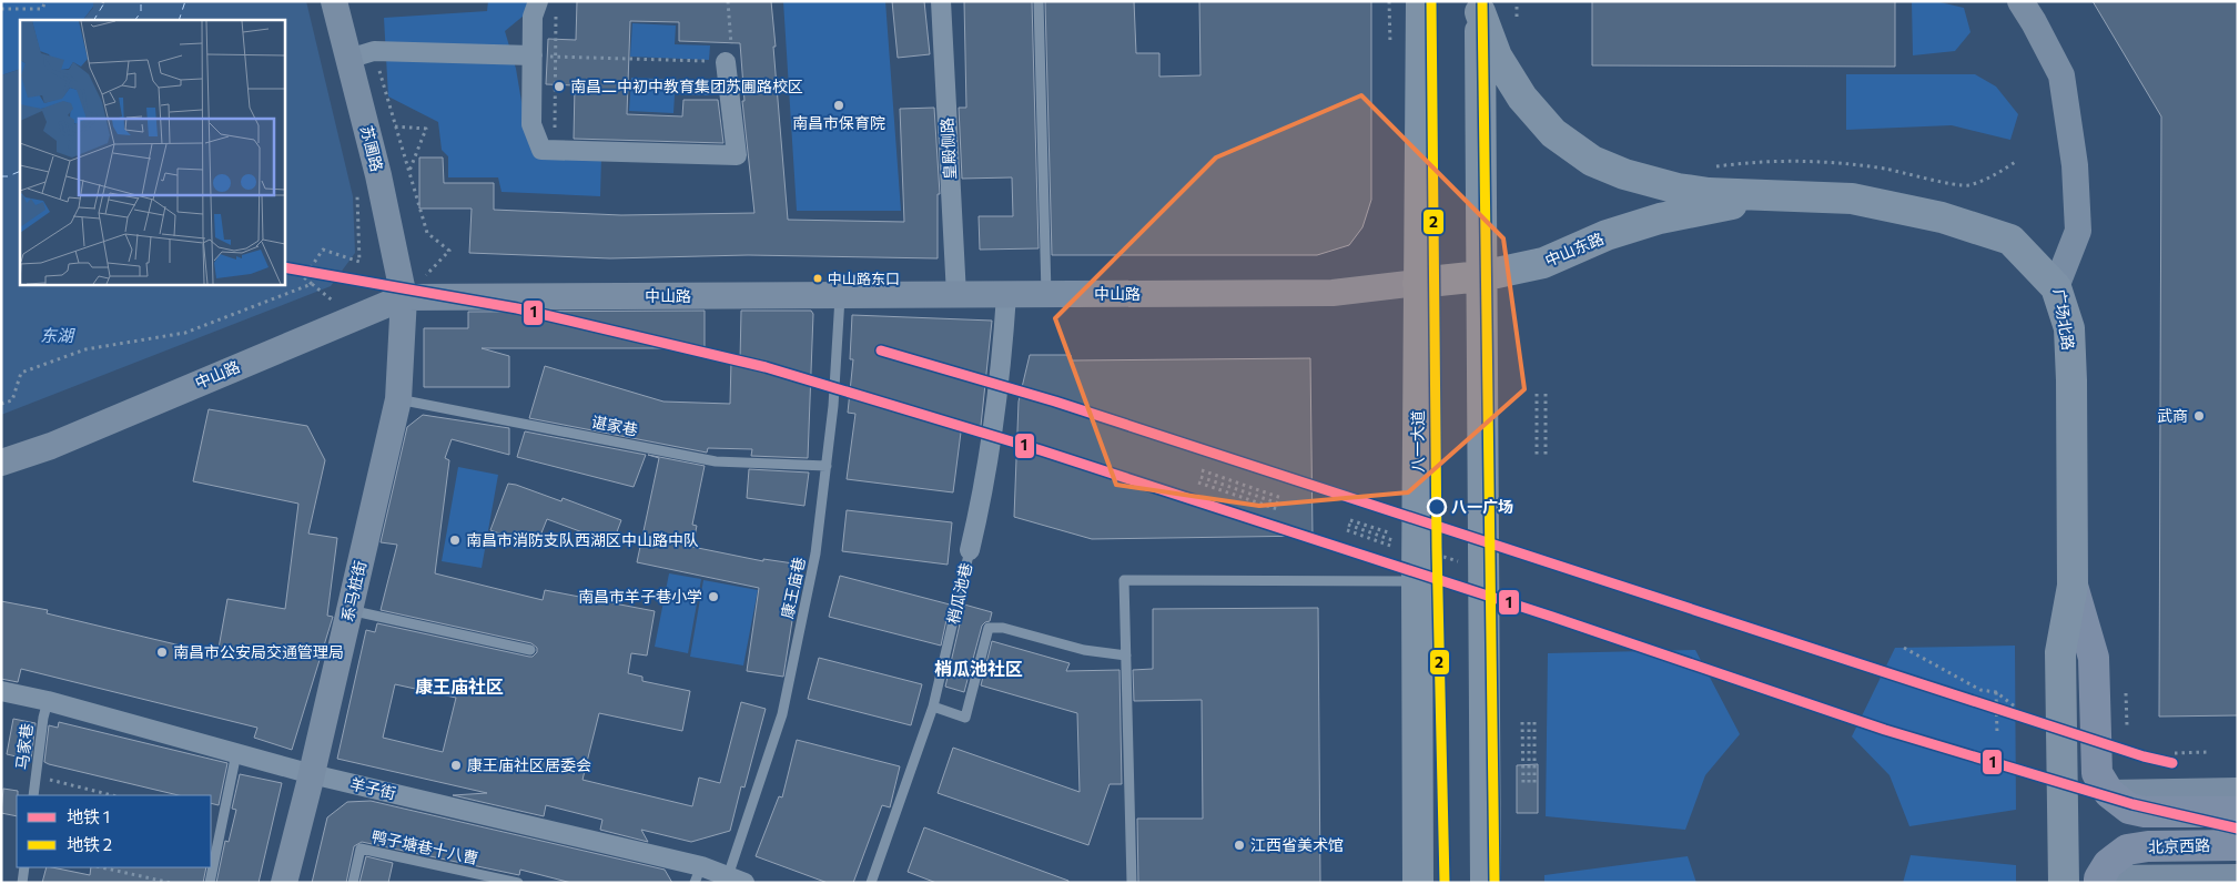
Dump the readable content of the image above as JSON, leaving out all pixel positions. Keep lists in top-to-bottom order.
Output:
{
  "streets": {
    "highway": ["中山东路", "广场北路", "八一大道"],
    "main road": [
      "苏圃路",
      "中山路",
      "系马桩街",
      "北京西路"
    ],
    "street": ["皇殿侧路", "梢瓜池巷", "羊子街"],
    "lane": [
      "谌家巷",
      "康王庙巷",
      "马家巷",
      "鸭子塘巷十八曹"
    ]
  },
  "crossings": [
    ["苏圃路", "中山路"],
    ["苏圃路", "系马桩街"],
    ["皇殿侧路", "中山路"],
    ["中山东路", "中山路"],
    ["中山东路", "广场北路"],
    ["中山东路", "八一大道"],
    ["中山路", "康王庙巷"],
    ["中山路", "系马桩街"],
    ["中山路", "梢瓜池巷"],
    ["谌家巷", "康王庙巷"],
    ["谌家巷", "系马桩街"],
    ["康王庙巷", "羊子街"],
    ["系马桩街", "羊子街"],
    ["马家巷", "羊子街"]
  ],
  "districts": ["梢瓜池社区", "康王庙社区"],
  "water": ["东湖"],
  "places": [
    "南昌二中初中教育集团苏圃路校区",
    "南昌市保育院",
    "中山路东口",
    "武商",
    "八一广场",
    "南昌市消防支队西湖区中山路中队",
    "南昌市羊子巷小学",
    "南昌市公安局交通管理局",
    "康王庙社区居委会",
    "江西省美术馆"
  ],
  "lines": ["metro line 2", "metro line 1"],
  "legend": ["地铁 1", "地铁 2"]
}
